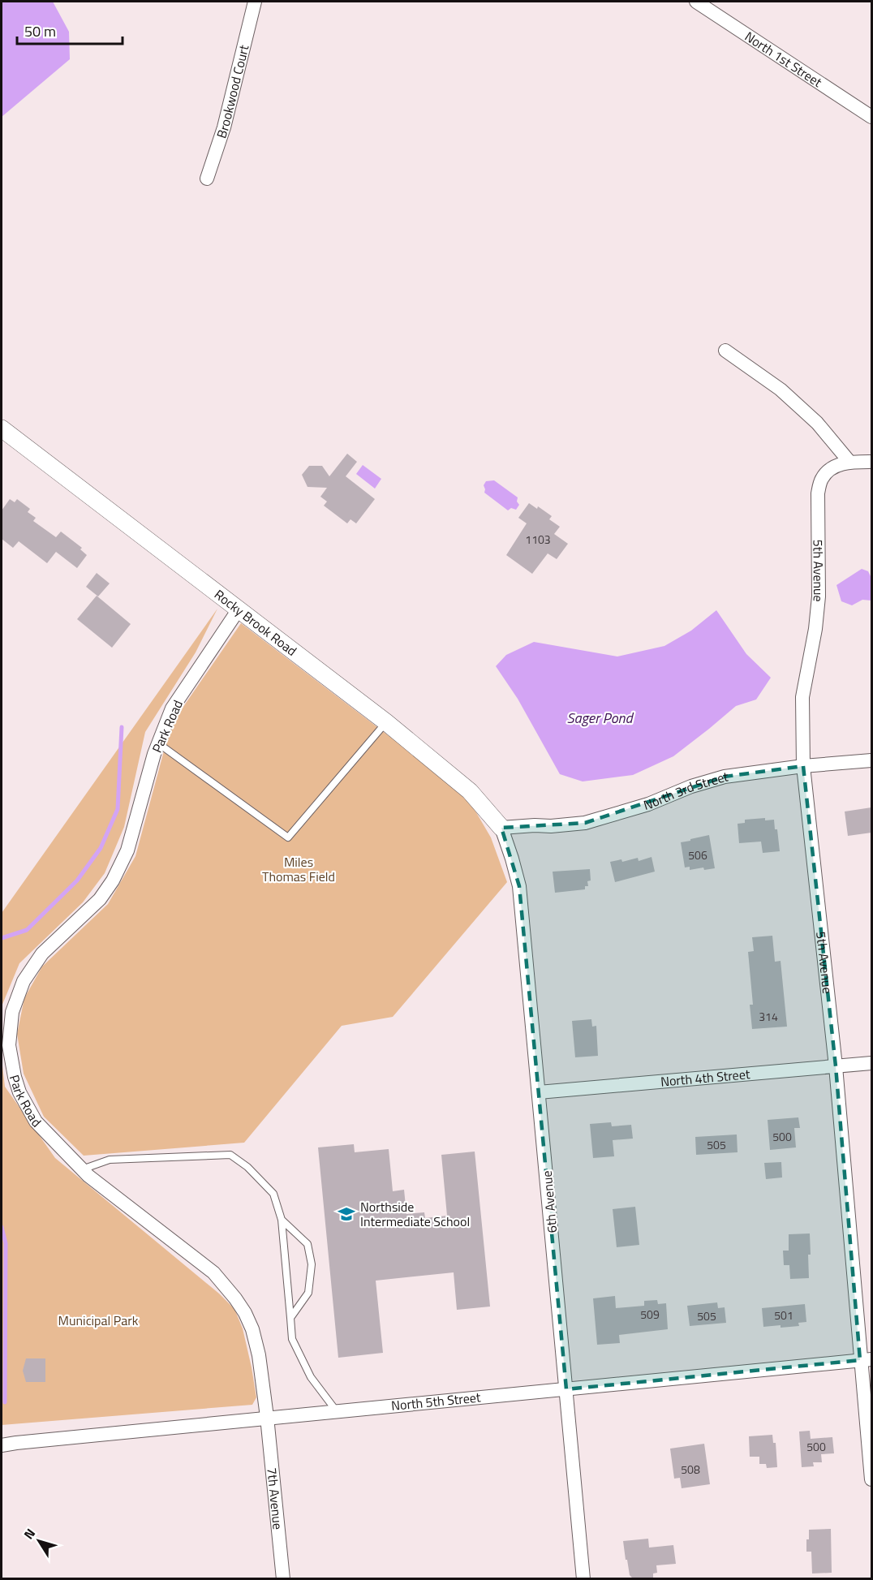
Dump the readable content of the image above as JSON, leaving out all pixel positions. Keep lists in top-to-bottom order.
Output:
{
  "streets": {
    "street": [
      "North 1st Street",
      "Brookwood Court",
      "5th Avenue",
      "Rocky Brook Road",
      "Park Road",
      "North 3rd Street",
      "North 4th Street",
      "6th Avenue",
      "North 5th Street",
      "7th Avenue"
    ]
  },
  "crossings": [
    ["5th Avenue", "North 3rd Street"],
    ["5th Avenue", "North 4th Street"],
    ["5th Avenue", "North 5th Street"],
    ["Rocky Brook Road", "Park Road"],
    ["Rocky Brook Road", "North 3rd Street"],
    ["Rocky Brook Road", "6th Avenue"],
    ["Park Road", "North 5th Street"],
    ["Park Road", "7th Avenue"],
    ["North 3rd Street", "6th Avenue"],
    ["North 4th Street", "6th Avenue"],
    ["6th Avenue", "North 5th Street"],
    ["North 5th Street", "7th Avenue"]
  ],
  "water": ["Sager Pond"],
  "parks": ["Miles Thomas Field", "Municipal Park"],
  "places": {
    "school or university": ["Northside Intermediate School"]
  },
  "house_numbers": [
    "1103",
    "506",
    "314",
    "500",
    "505",
    "509",
    "501",
    "505",
    "500",
    "508"
  ],
  "scale_bar": "50 m",
  "north": "top left"
}
